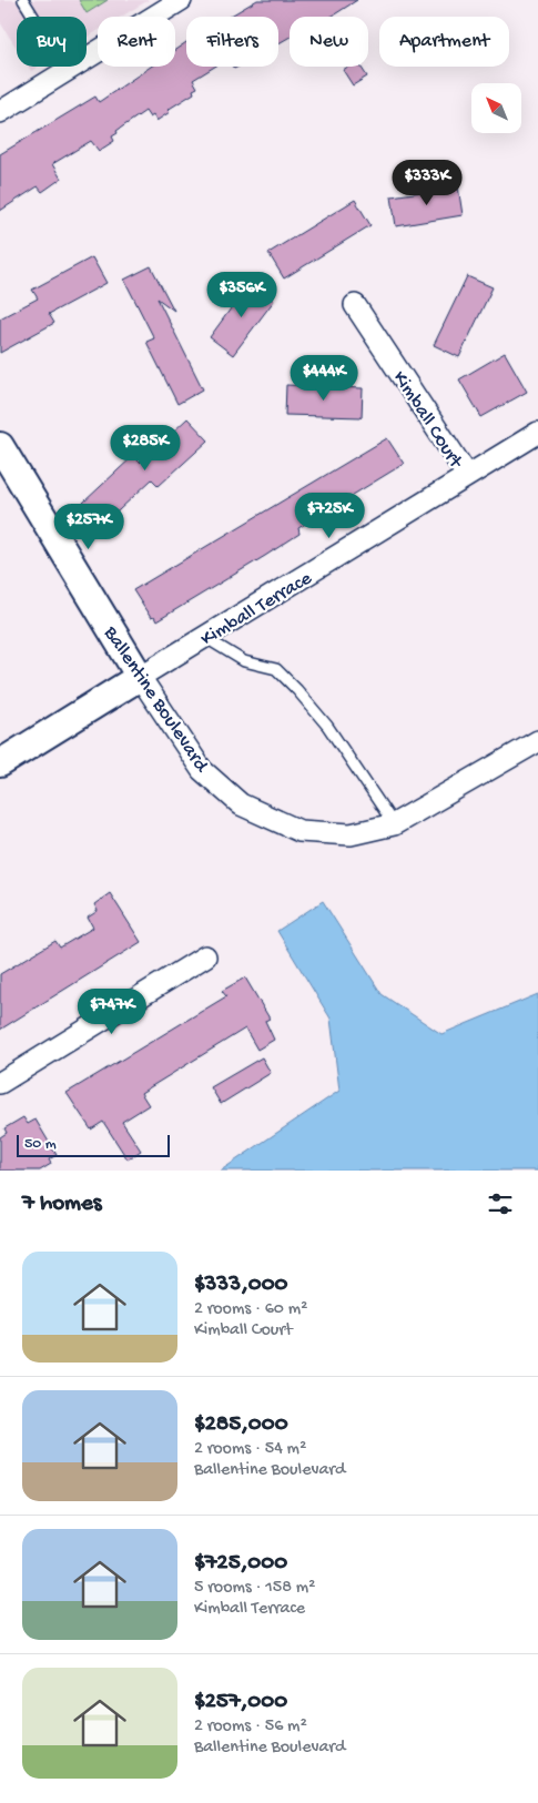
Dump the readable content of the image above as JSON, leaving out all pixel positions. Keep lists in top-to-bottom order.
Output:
{
  "streets": {
    "street": ["Kimball Court", "Kimball Terrace", "Ballentine Boulevard"]
  },
  "crossings": [
    ["Kimball Court", "Kimball Terrace"],
    ["Kimball Terrace", "Ballentine Boulevard"]
  ],
  "scale_bar": "50 m",
  "north": "top left",
  "page": {
    "chip": [
      "Buy",
      "Rent",
      "Filters",
      "New",
      "Apartment"
    ],
    "price": [
      "$333K",
      "$356K",
      "$444K",
      "$285K",
      "$725K",
      "$257K",
      "$747K"
    ],
    "scale": "50 m",
    "heading": "7 homes",
    "list": [
      {
        "name": "$333,000",
        "note": "2 rooms · 60 m² · Kimball Court"
      },
      {
        "name": "$285,000",
        "note": "2 rooms · 54 m² · Ballentine Boulevard"
      },
      {
        "name": "$725,000",
        "note": "5 rooms · 158 m² · Kimball Terrace"
      },
      {
        "name": "$257,000",
        "note": "2 rooms · 56 m² · Ballentine Boulevard"
      }
    ]
  }
}
